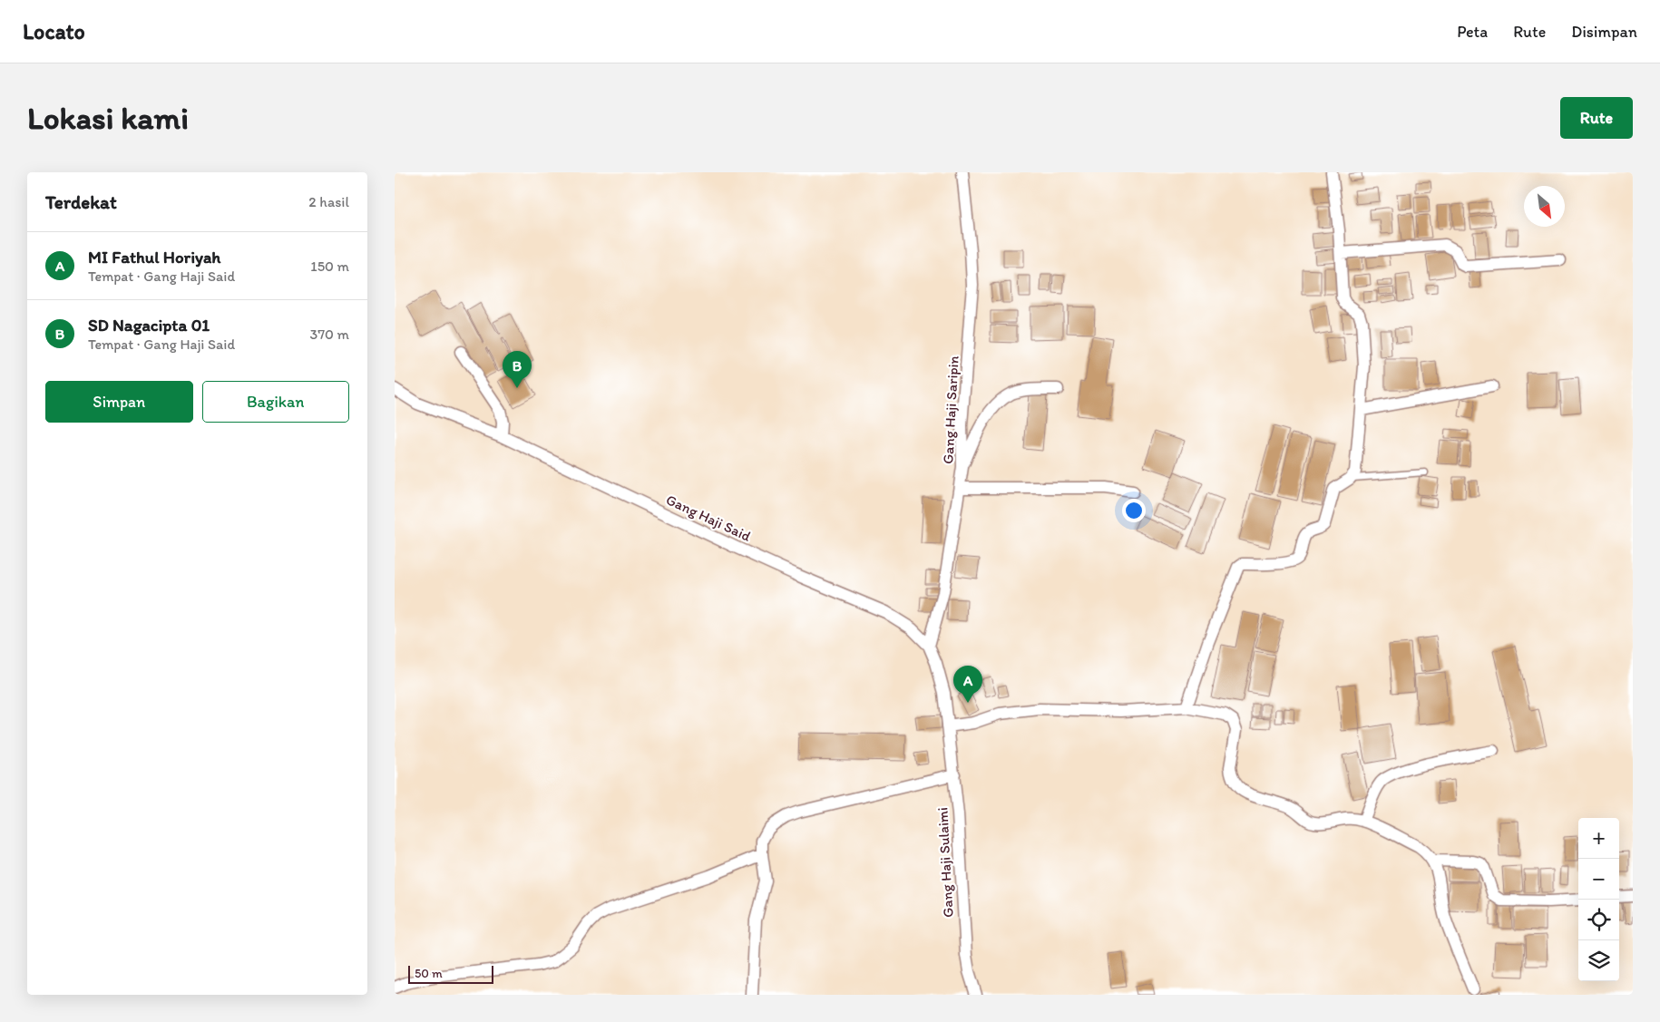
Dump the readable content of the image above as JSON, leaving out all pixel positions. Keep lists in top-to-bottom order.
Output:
{
  "streets": {
    "street": ["Gang Haji Saripin", "Gang Haji Said", "Gang Haji Sulaimi"]
  },
  "crossings": [
    ["Gang Haji Saripin", "Gang Haji Said"],
    ["Gang Haji Said", "Gang Haji Sulaimi"]
  ],
  "scale_bar": "50 m",
  "north": "bottom right",
  "page": {
    "header": "Locato",
    "nav": ["Peta", "Rute", "Disimpan"],
    "buttons": [
      "Rute",
      ["Simpan", "Bagikan"]
    ],
    "title": "Lokasi kami",
    "heading": ["Terdekat", "2 hasil"],
    "list": [
      {
        "mark": "A",
        "name": "MI Fathul Horiyah",
        "note": "Tempat · Gang Haji Said",
        "value": "150 m"
      },
      {
        "mark": "B",
        "name": "SD Nagacipta 01",
        "note": "Tempat · Gang Haji Said",
        "value": "370 m"
      }
    ],
    "pins": ["B", "A"],
    "map_buttons": ["+", "−"],
    "scale": "50 m"
  }
}
